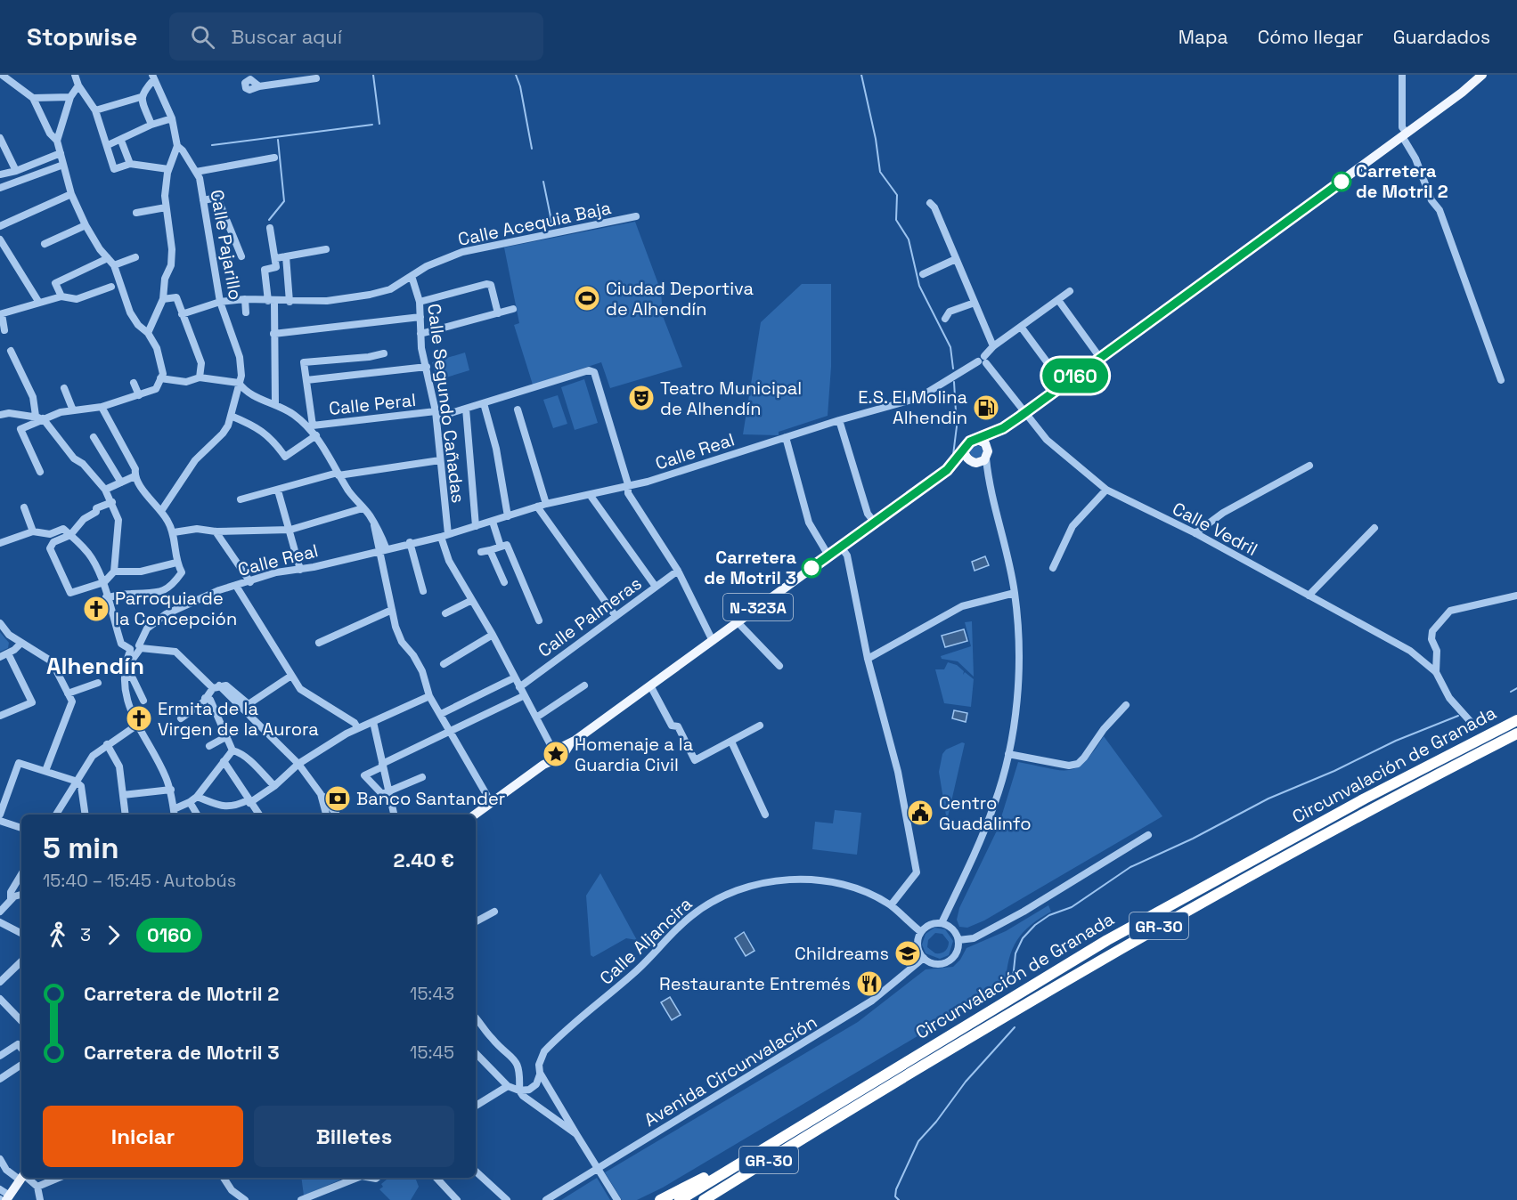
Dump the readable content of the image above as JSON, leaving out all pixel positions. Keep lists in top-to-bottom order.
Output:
{
  "streets": {
    "highway": ["Circunvalación de Granada", "GR-30"],
    "main road": ["N-323A"],
    "street": [
      "Calle Acequia Baja",
      "Calle Pajarillo",
      "Calle Segundo Cañadas",
      "Calle Peral",
      "Calle Real",
      "Calle Vedril",
      "Calle Palmeras",
      "Calle Aljancira",
      "Avenida Circunvalación"
    ]
  },
  "crossings": [
    ["Calle Acequia Baja", "Calle Pajarillo"],
    ["Calle Acequia Baja", "Calle Segundo Cañadas"],
    ["Calle Segundo Cañadas", "Calle Peral"],
    ["Calle Segundo Cañadas", "Calle Real"],
    ["Calle Segundo Cañadas", "N-323A"],
    ["Calle Segundo Cañadas", "Calle Palmeras"],
    ["Calle Peral", "Calle Real"],
    ["Calle Real", "Calle Vedril"],
    ["Calle Vedril", "N-323A"],
    ["Calle Aljancira", "Avenida Circunvalación"]
  ],
  "districts": ["Alhendín"],
  "places": {
    "other": ["Carretera de Motril 2", "Carretera de Motril 3"],
    "sports": ["Ciudad Deportiva de Alhendín"],
    "theatre": ["Teatro Municipal de Alhendín"],
    "fuel station": ["E.S. El Molina Alhendin"],
    "church": ["Parroquia de la Concepción", "Ermita de la Virgen de la Aurora"],
    "place": ["Homenaje a la Guardia Civil"],
    "bank": ["Banco Santander"],
    "public building": ["Centro Guadalinfo"],
    "school or university": ["Childreams"],
    "restaurant": ["Restaurante Entremés"]
  },
  "lines": ["bus line 0160"],
  "page": {
    "header": "Stopwise",
    "search": "Buscar aquí",
    "nav": ["Mapa", "Cómo llegar", "Guardados"],
    "on_map": "0160",
    "heading": ["5 min", "15:40 – 15:45 · Autobús", "2.40 €"],
    "legs": ["3", "0160"],
    "list": [
      {
        "name": "Carretera de Motril 2",
        "value": "15:43"
      },
      {
        "name": "Carretera de Motril 3",
        "value": "15:45"
      }
    ],
    "buttons": ["Iniciar", "Billetes"]
  }
}
